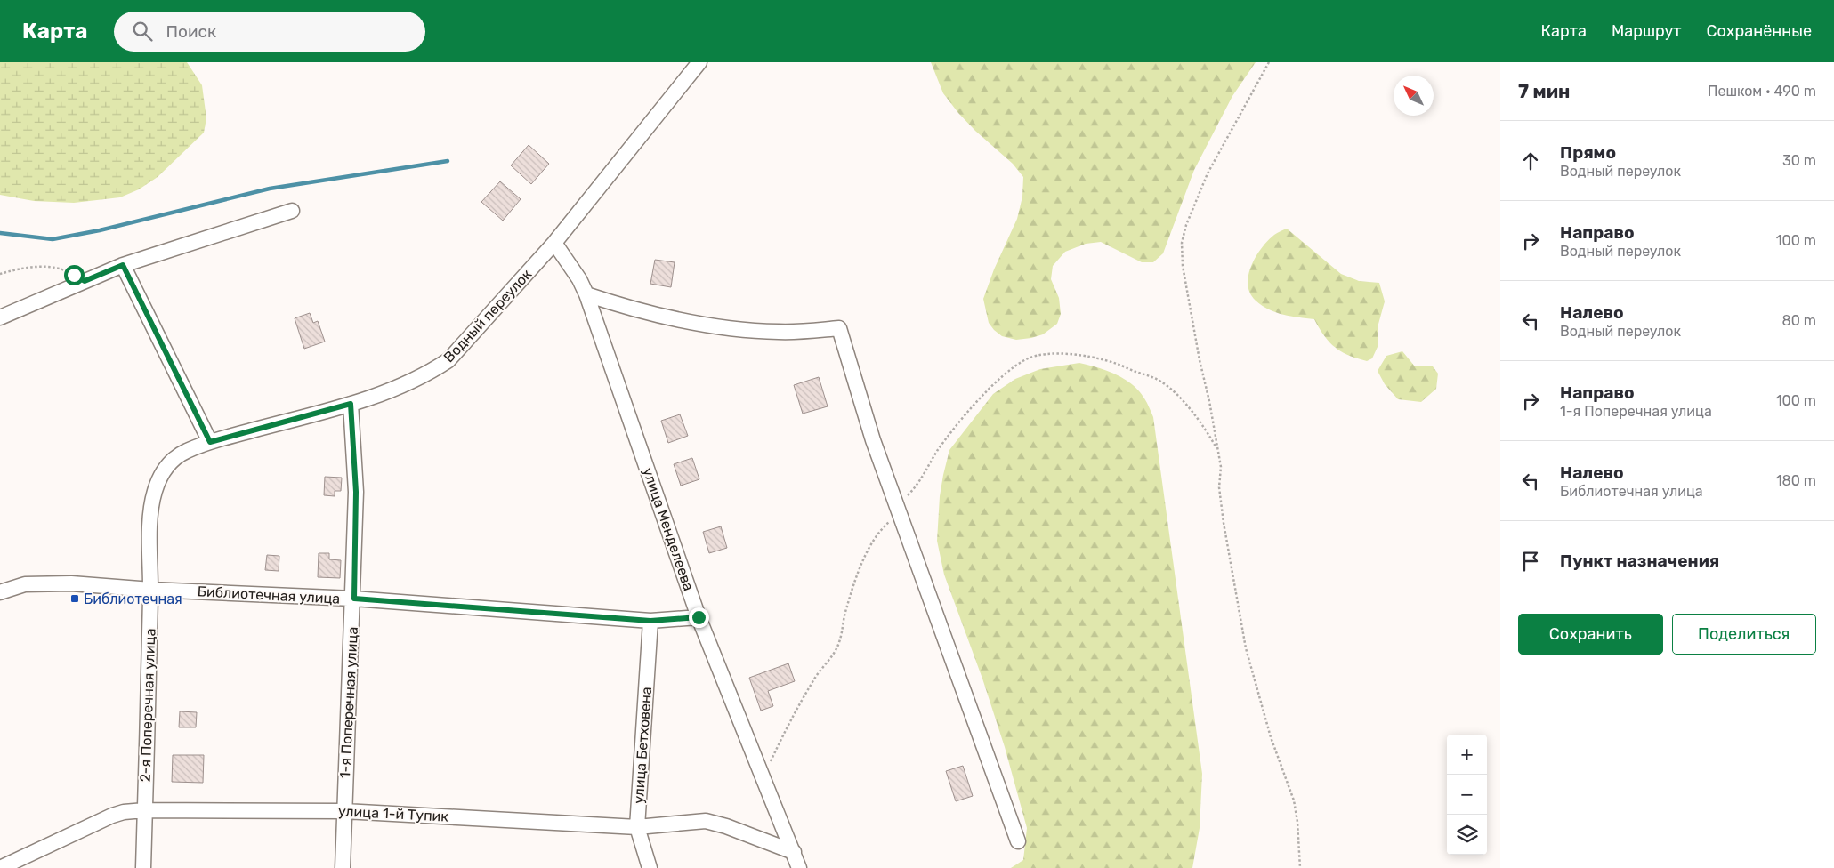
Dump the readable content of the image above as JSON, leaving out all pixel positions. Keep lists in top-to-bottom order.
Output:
{
  "streets": {
    "street": [
      "Водный переулок",
      "улица Менделеева",
      "Библиотечная улица",
      "1-я Поперечная улица",
      "2-я Поперечная улица",
      "улица Бетховена",
      "улица 1-й Тупик"
    ]
  },
  "crossings": [
    ["Водный переулок", "улица Менделеева"],
    ["Водный переулок", "1-я Поперечная улица"],
    ["Водный переулок", "2-я Поперечная улица"],
    ["улица Менделеева", "Библиотечная улица"],
    ["улица Менделеева", "улица 1-й Тупик"],
    ["Библиотечная улица", "1-я Поперечная улица"],
    ["Библиотечная улица", "2-я Поперечная улица"],
    ["Библиотечная улица", "улица Бетховена"],
    ["1-я Поперечная улица", "улица 1-й Тупик"],
    ["2-я Поперечная улица", "улица 1-й Тупик"],
    ["улица Бетховена", "улица 1-й Тупик"]
  ],
  "places": {
    "transit": ["Библиотечная"]
  },
  "north": "top left",
  "page": {
    "header": "Карта",
    "search": "Поиск",
    "nav": ["Карта", "Маршрут", "Сохранённые"],
    "heading": ["7 мин", "Пешком · 490 m"],
    "list": [
      ["Прямо", "Водный переулок", "30 m"],
      ["Направо", "Водный переулок", "100 m"],
      ["Налево", "Водный переулок", "80 m"],
      ["Направо", "1-я Поперечная улица", "100 m"],
      ["Налево", "Библиотечная улица", "180 m"],
      "Пункт назначения"
    ],
    "buttons": ["Сохранить", "Поделиться"],
    "map_buttons": ["+", "−"]
  }
}
